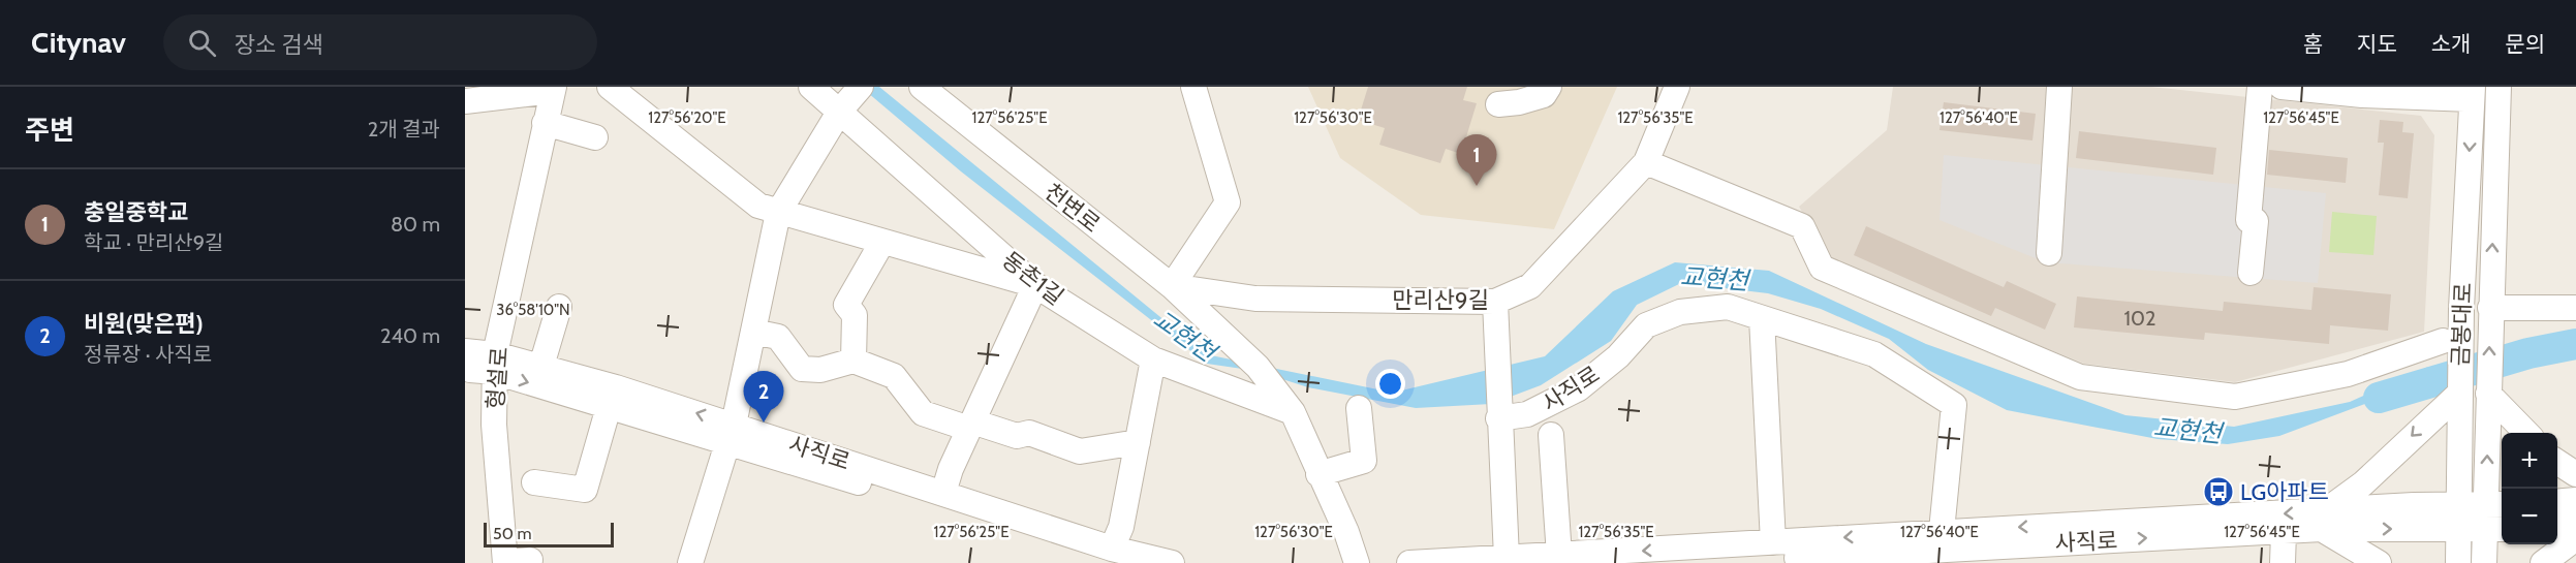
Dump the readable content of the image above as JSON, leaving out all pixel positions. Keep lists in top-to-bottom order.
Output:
{
  "streets": {
    "street": [
      "천변로",
      "동촌1길",
      "만리산9길",
      "금봉대로",
      "형설로",
      "사직로"
    ]
  },
  "crossings": [
    ["천변로", "동촌1길"],
    ["천변로", "만리산9길"],
    ["금봉대로", "사직로"],
    ["형설로", "사직로"]
  ],
  "water": ["교현천"],
  "places": {
    "bus stop": ["LG아파트"]
  },
  "house_numbers": ["102"],
  "scale_bar": "50 m",
  "page": {
    "header": "Citynav",
    "search": "장소 검색",
    "nav": [
      "홈",
      "지도",
      "소개",
      "문의"
    ],
    "heading": ["주변", "2개 결과"],
    "pins": ["1", "2"],
    "list": [
      {
        "mark": "1",
        "name": "충일중학교",
        "note": "학교 · 만리산9길",
        "value": "80 m"
      },
      {
        "mark": "2",
        "name": "비원(맞은편)",
        "note": "정류장 · 사직로",
        "value": "240 m"
      }
    ],
    "map_buttons": ["+", "−"],
    "scale": "50 m"
  },
  "coordinates": [
    "127°56'20\"E",
    "127°56'25\"E",
    "127°56'30\"E",
    "127°56'35\"E",
    "127°56'40\"E",
    "127°56'45\"E",
    "36°58'10\"N"
  ]
}
